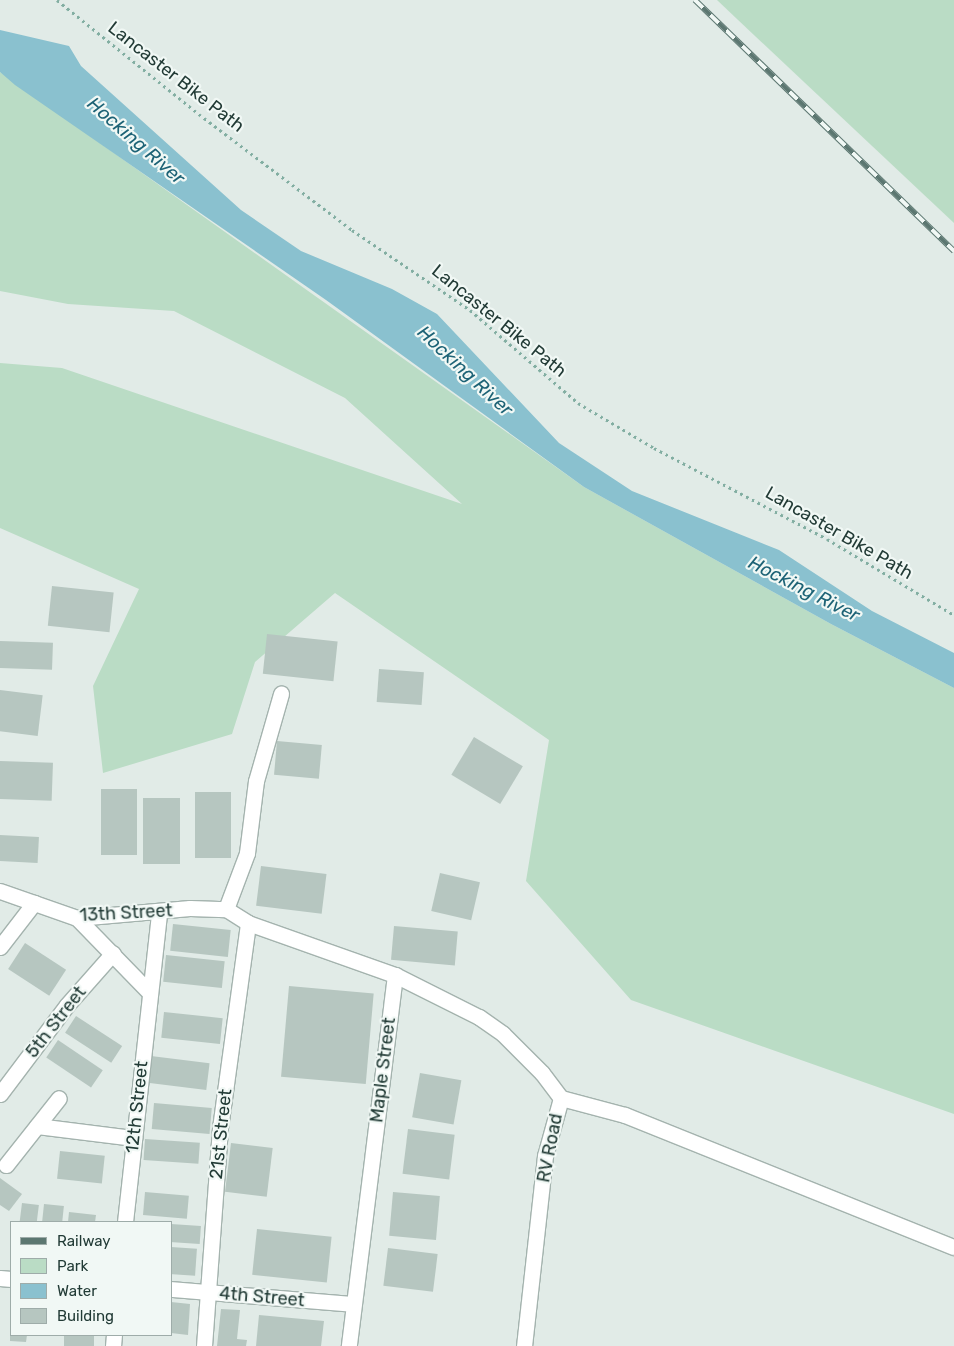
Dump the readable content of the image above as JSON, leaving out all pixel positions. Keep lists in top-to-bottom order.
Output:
{
  "streets": {
    "lane": [
      "13th Street",
      "5th Street",
      "Maple Street",
      "12th Street",
      "21st Street",
      "RV Road",
      "4th Street"
    ],
    "path": ["Lancaster Bike Path"]
  },
  "crossings": [
    ["13th Street", "12th Street"],
    ["Maple Street", "RV Road"],
    ["Maple Street", "4th Street"],
    ["21st Street", "4th Street"]
  ],
  "water": ["Hocking River"],
  "legend": [
    "Railway",
    "Park",
    "Water",
    "Building"
  ]
}
